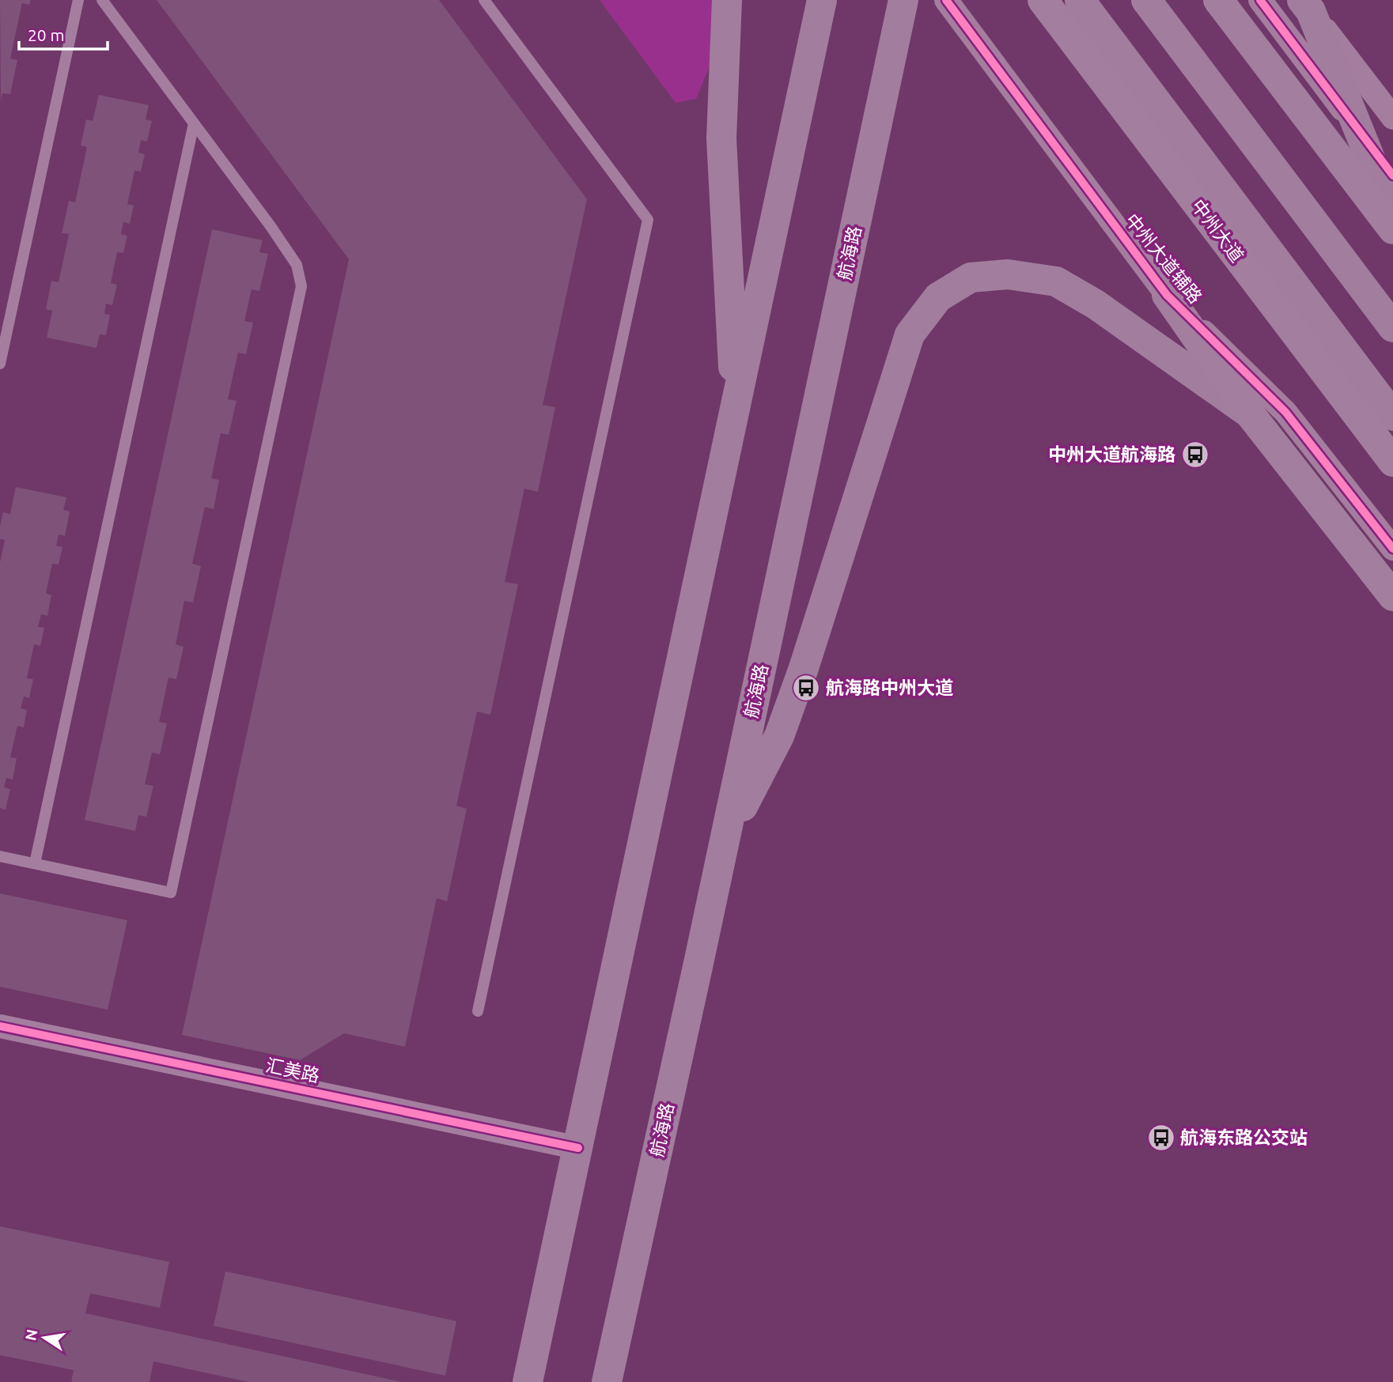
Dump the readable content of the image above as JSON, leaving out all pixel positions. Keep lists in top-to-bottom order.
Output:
{
  "streets": {
    "highway": ["中州大道"],
    "main road": ["航海路"],
    "street": ["中州大道辅路", "汇美路"]
  },
  "places": {
    "bus stop": ["中州大道航海路", "航海路中州大道", "航海东路公交站"]
  },
  "scale_bar": "20 m",
  "north": "left"
}
